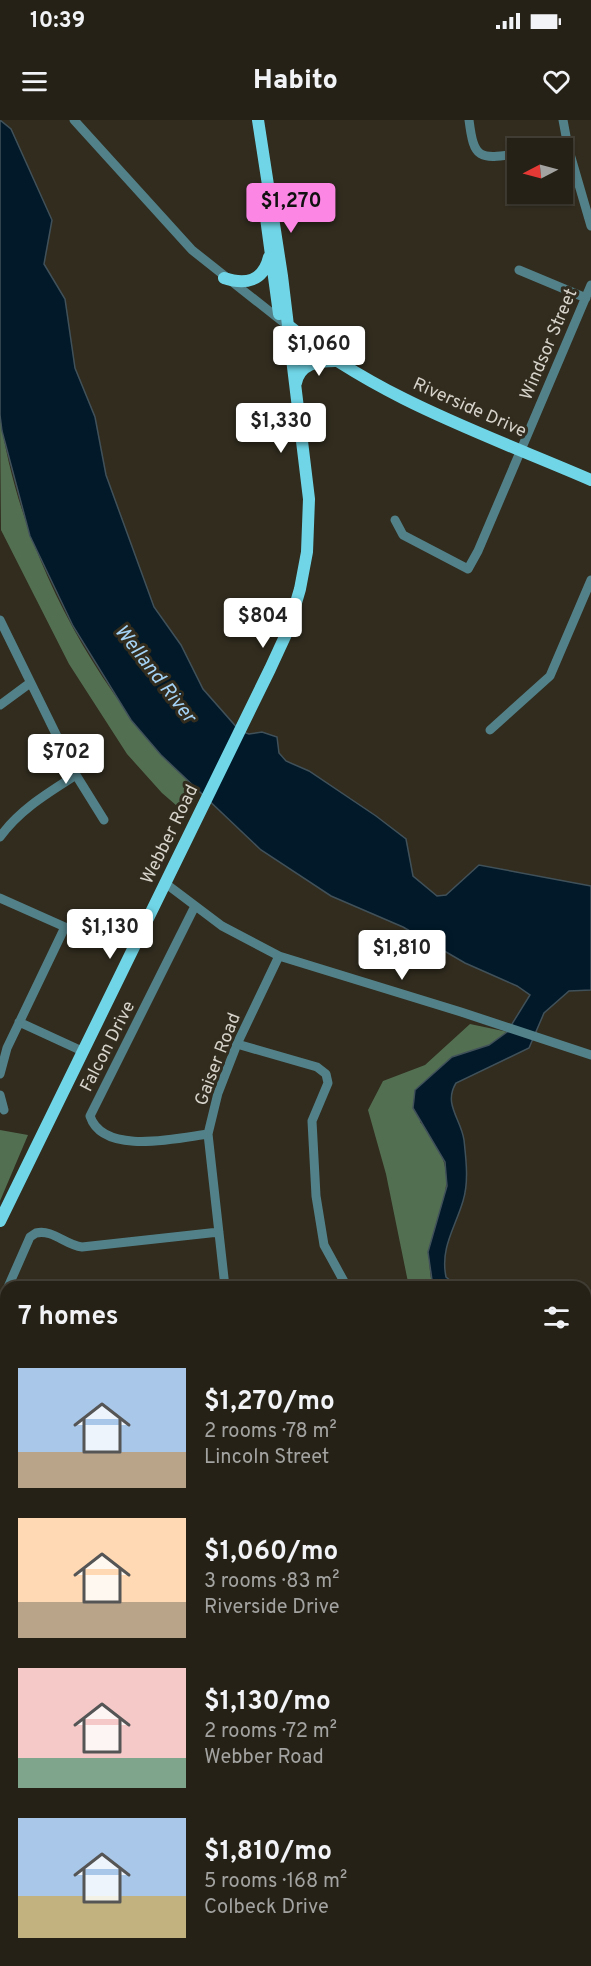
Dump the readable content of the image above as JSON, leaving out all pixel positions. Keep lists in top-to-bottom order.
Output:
{
  "streets": {
    "main road": ["Riverside Drive", "Webber Road"],
    "street": ["Windsor Street", "Falcon Drive", "Gaiser Road"]
  },
  "crossings": [
    ["Windsor Street", "Riverside Drive"],
    ["Riverside Drive", "Webber Road"],
    ["Falcon Drive", "Gaiser Road"]
  ],
  "water": ["Welland River"],
  "north": "left",
  "page": {
    "status": "10:39",
    "header": "Habito",
    "price": [
      "$1,270",
      "$1,060",
      "$1,330",
      "$804",
      "$702",
      "$1,130",
      "$1,810"
    ],
    "heading": "7 homes",
    "list": [
      {
        "name": "$1,270/mo",
        "note": "2 rooms · 78 m² · Lincoln Street"
      },
      {
        "name": "$1,060/mo",
        "note": "3 rooms · 83 m² · Riverside Drive"
      },
      {
        "name": "$1,130/mo",
        "note": "2 rooms · 72 m² · Webber Road"
      },
      {
        "name": "$1,810/mo",
        "note": "5 rooms · 168 m² · Colbeck Drive"
      }
    ]
  }
}
